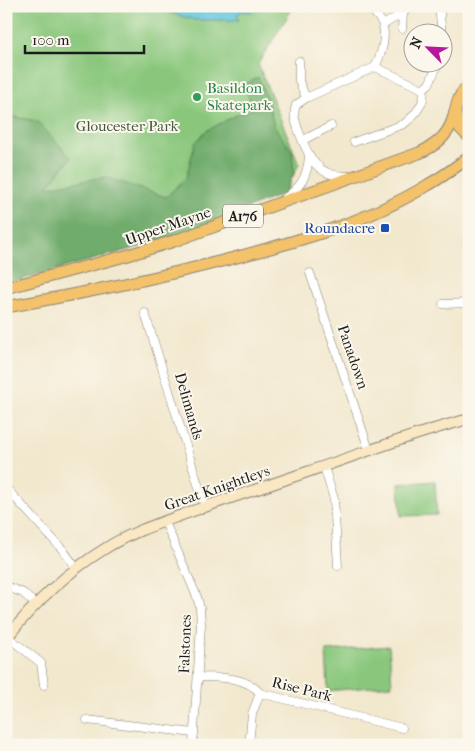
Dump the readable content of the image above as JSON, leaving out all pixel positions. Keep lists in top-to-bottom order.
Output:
{
  "streets": {
    "main road": ["A176", "Upper Mayne"],
    "street": [
      "Panadown",
      "Delimands",
      "Great Knightleys",
      "Falstones",
      "Rise Park"
    ]
  },
  "crossings": [
    ["Panadown", "Great Knightleys"],
    ["Delimands", "Great Knightleys"],
    ["Great Knightleys", "Falstones"],
    ["Falstones", "Rise Park"]
  ],
  "parks": ["Gloucester Park"],
  "places": {
    "other": ["Basildon Skatepark"],
    "transit": ["Roundacre"]
  },
  "scale_bar": "100 m",
  "north": "top left"
}
